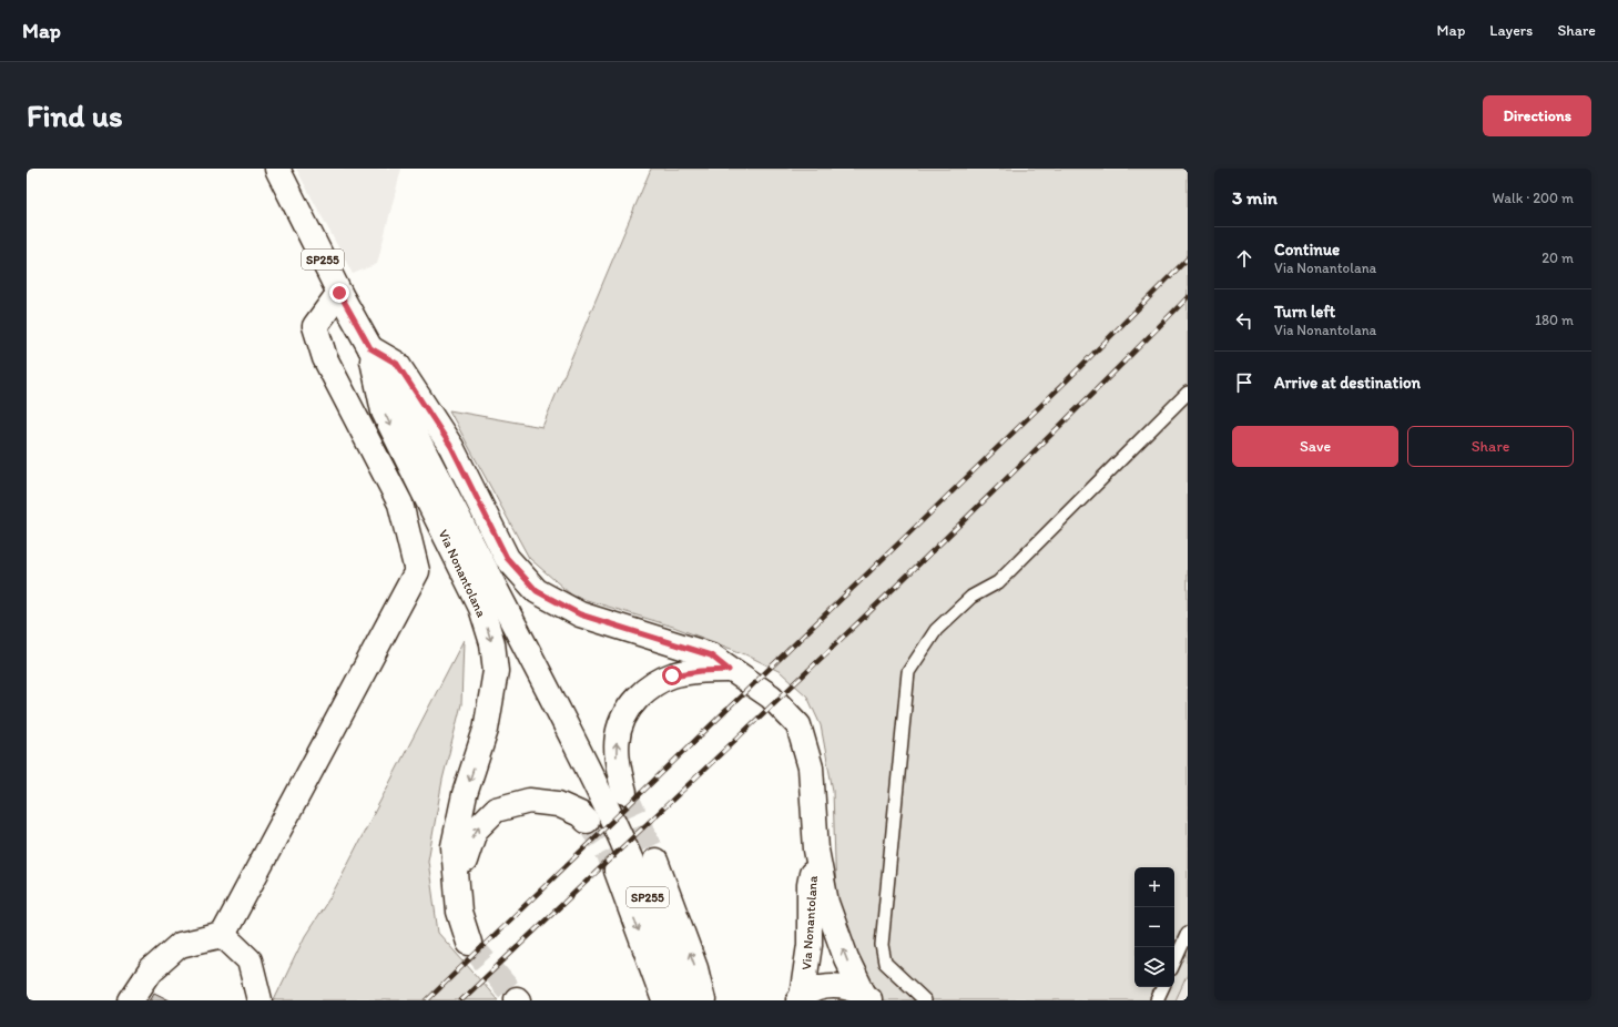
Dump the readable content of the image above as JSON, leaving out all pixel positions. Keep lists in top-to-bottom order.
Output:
{
  "streets": {
    "main road": ["SP255", "Via Nonantolana"]
  },
  "crossings": [
    ["SP255", "Via Nonantolana"]
  ],
  "page": {
    "header": "Map",
    "nav": ["Map", "Layers", "Share"],
    "buttons": [
      "Directions",
      ["Save", "Share"]
    ],
    "title": "Find us",
    "heading": ["3 min", "Walk · 200 m"],
    "list": [
      ["Continue", "Via Nonantolana", "20 m"],
      ["Turn left", "Via Nonantolana", "180 m"],
      "Arrive at destination"
    ],
    "map_buttons": ["+", "−"]
  }
}
